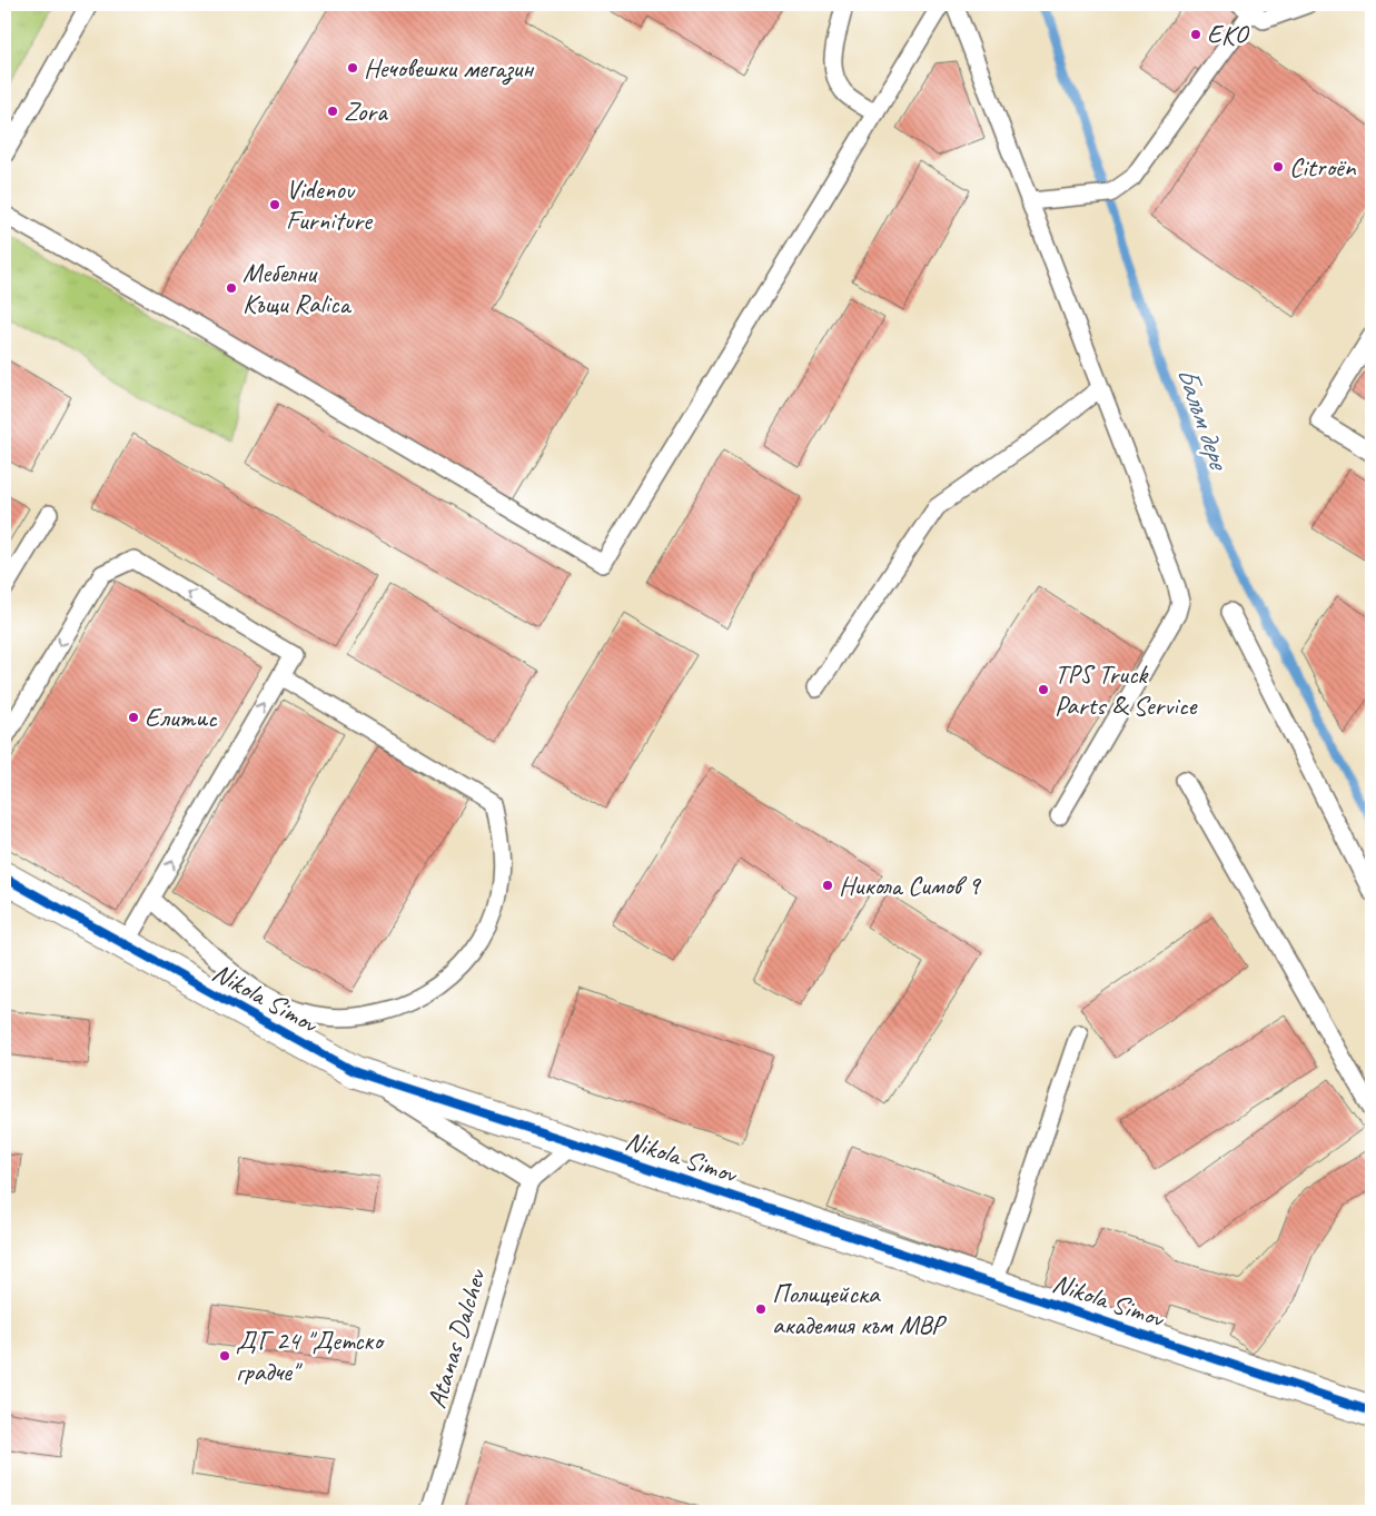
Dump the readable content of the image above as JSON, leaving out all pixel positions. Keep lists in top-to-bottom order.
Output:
{
  "streets": {
    "street": ["Nikola Simov"],
    "lane": ["Atanas Dalchev"]
  },
  "water": ["Балъм дере"],
  "places": [
    "EKO",
    "Нечовешки мегазин",
    "Zora",
    "Citroën",
    "Videnov Furniture",
    "Мебелни Къщи Ralica",
    "TPS Truck Parts & Service",
    "Елитис",
    "Никола Симов 9",
    "Полицейска академия към МВР",
    "ДГ 24 \"Детско градче\""
  ]
}
